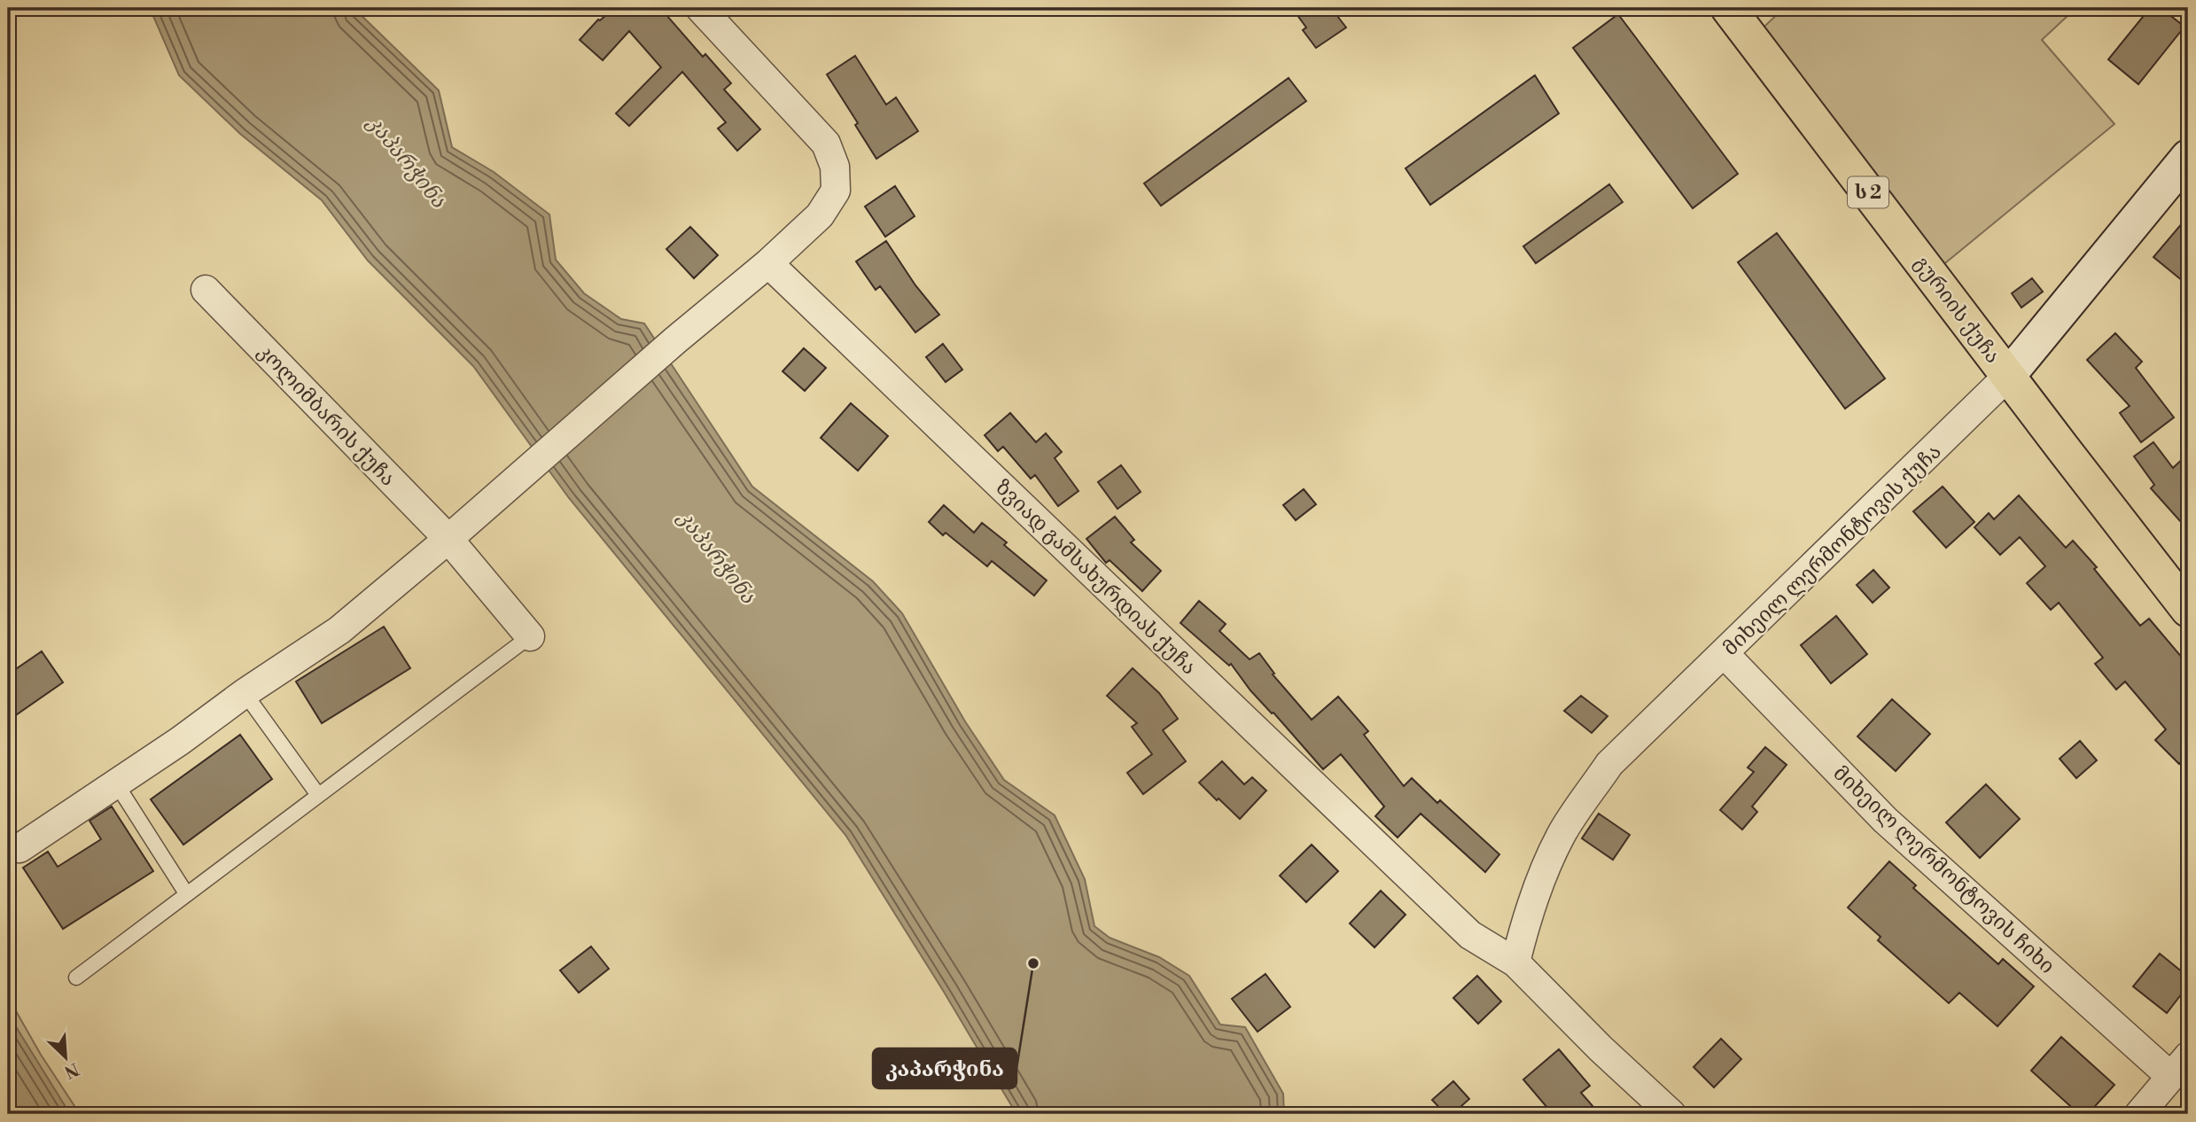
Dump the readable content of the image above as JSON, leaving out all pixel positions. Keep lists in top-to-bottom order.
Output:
{
  "streets": {
    "highway": ["ს 2", "გურიის ქუჩა"],
    "street": [
      "კოლიმბარის ქუჩა",
      "მიხეილ ლერმონტოვის ქუჩა",
      "ზვიად გამსახურდიას ქუჩა",
      "მიხეილ ლერმონტოვის ჩიხი"
    ]
  },
  "crossings": [
    ["გურიის ქუჩა", "მიხეილ ლერმონტოვის ქუჩა"],
    ["მიხეილ ლერმონტოვის ქუჩა", "ზვიად გამსახურდიას ქუჩა"],
    ["მიხეილ ლერმონტოვის ქუჩა", "მიხეილ ლერმონტოვის ჩიხი"]
  ],
  "water": ["კაპარჭინა"],
  "places": ["კაპარჭინა"],
  "north": "bottom right"
}
